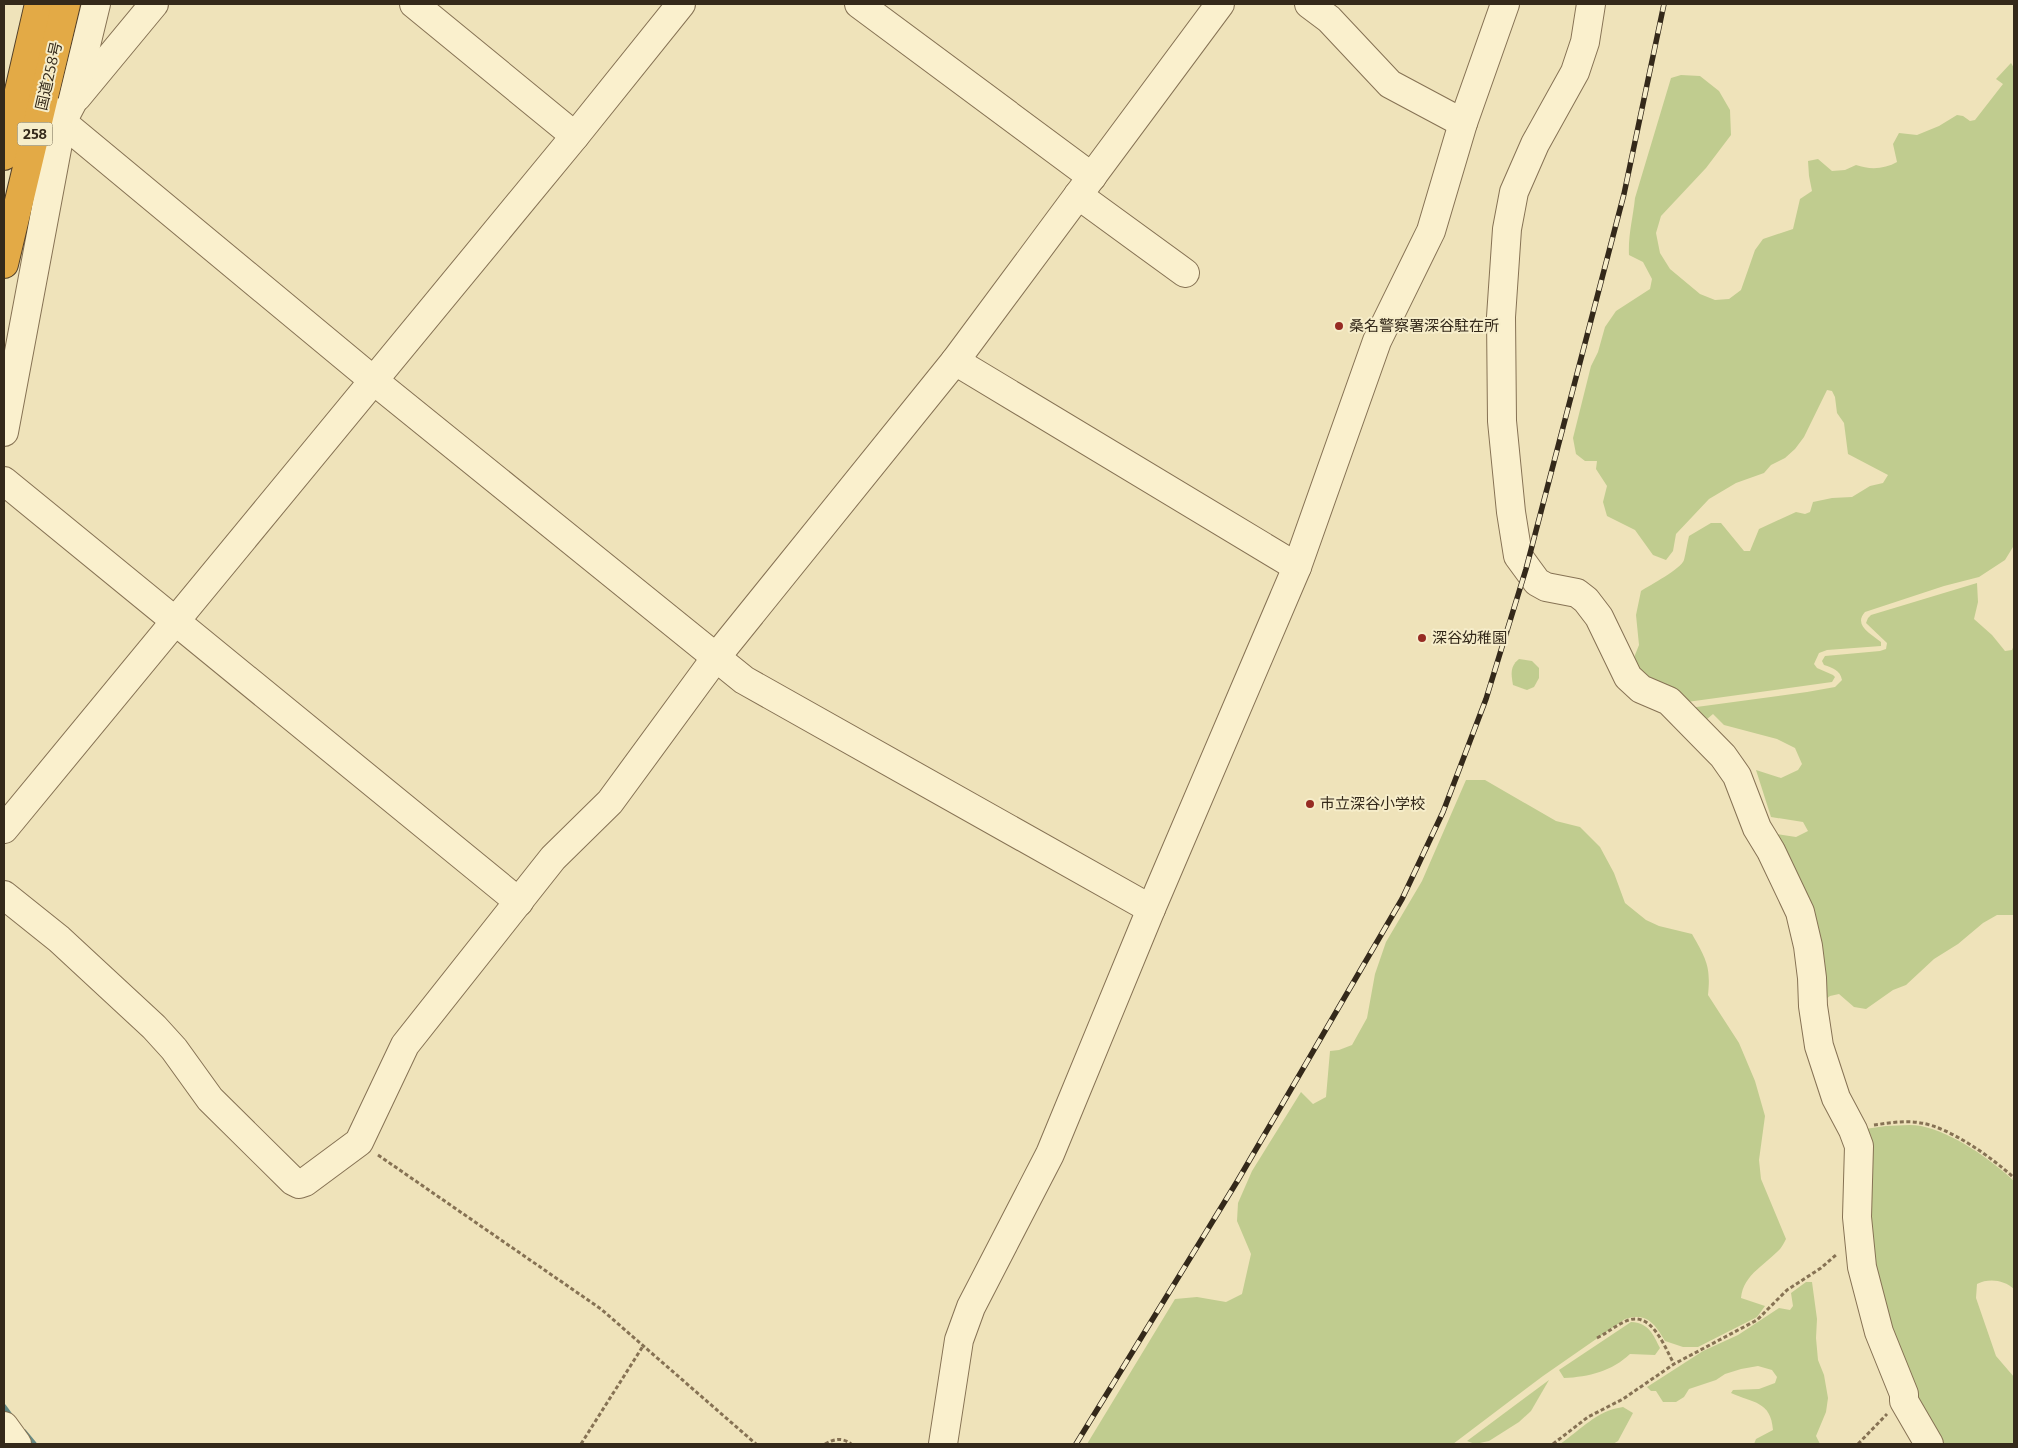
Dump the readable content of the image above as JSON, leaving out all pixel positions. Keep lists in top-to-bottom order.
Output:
{
  "streets": {
    "highway": ["国道258号", "258"]
  },
  "places": ["桑名警察署深谷駐在所", "深谷幼稚園", "市立深谷小学校"]
}
